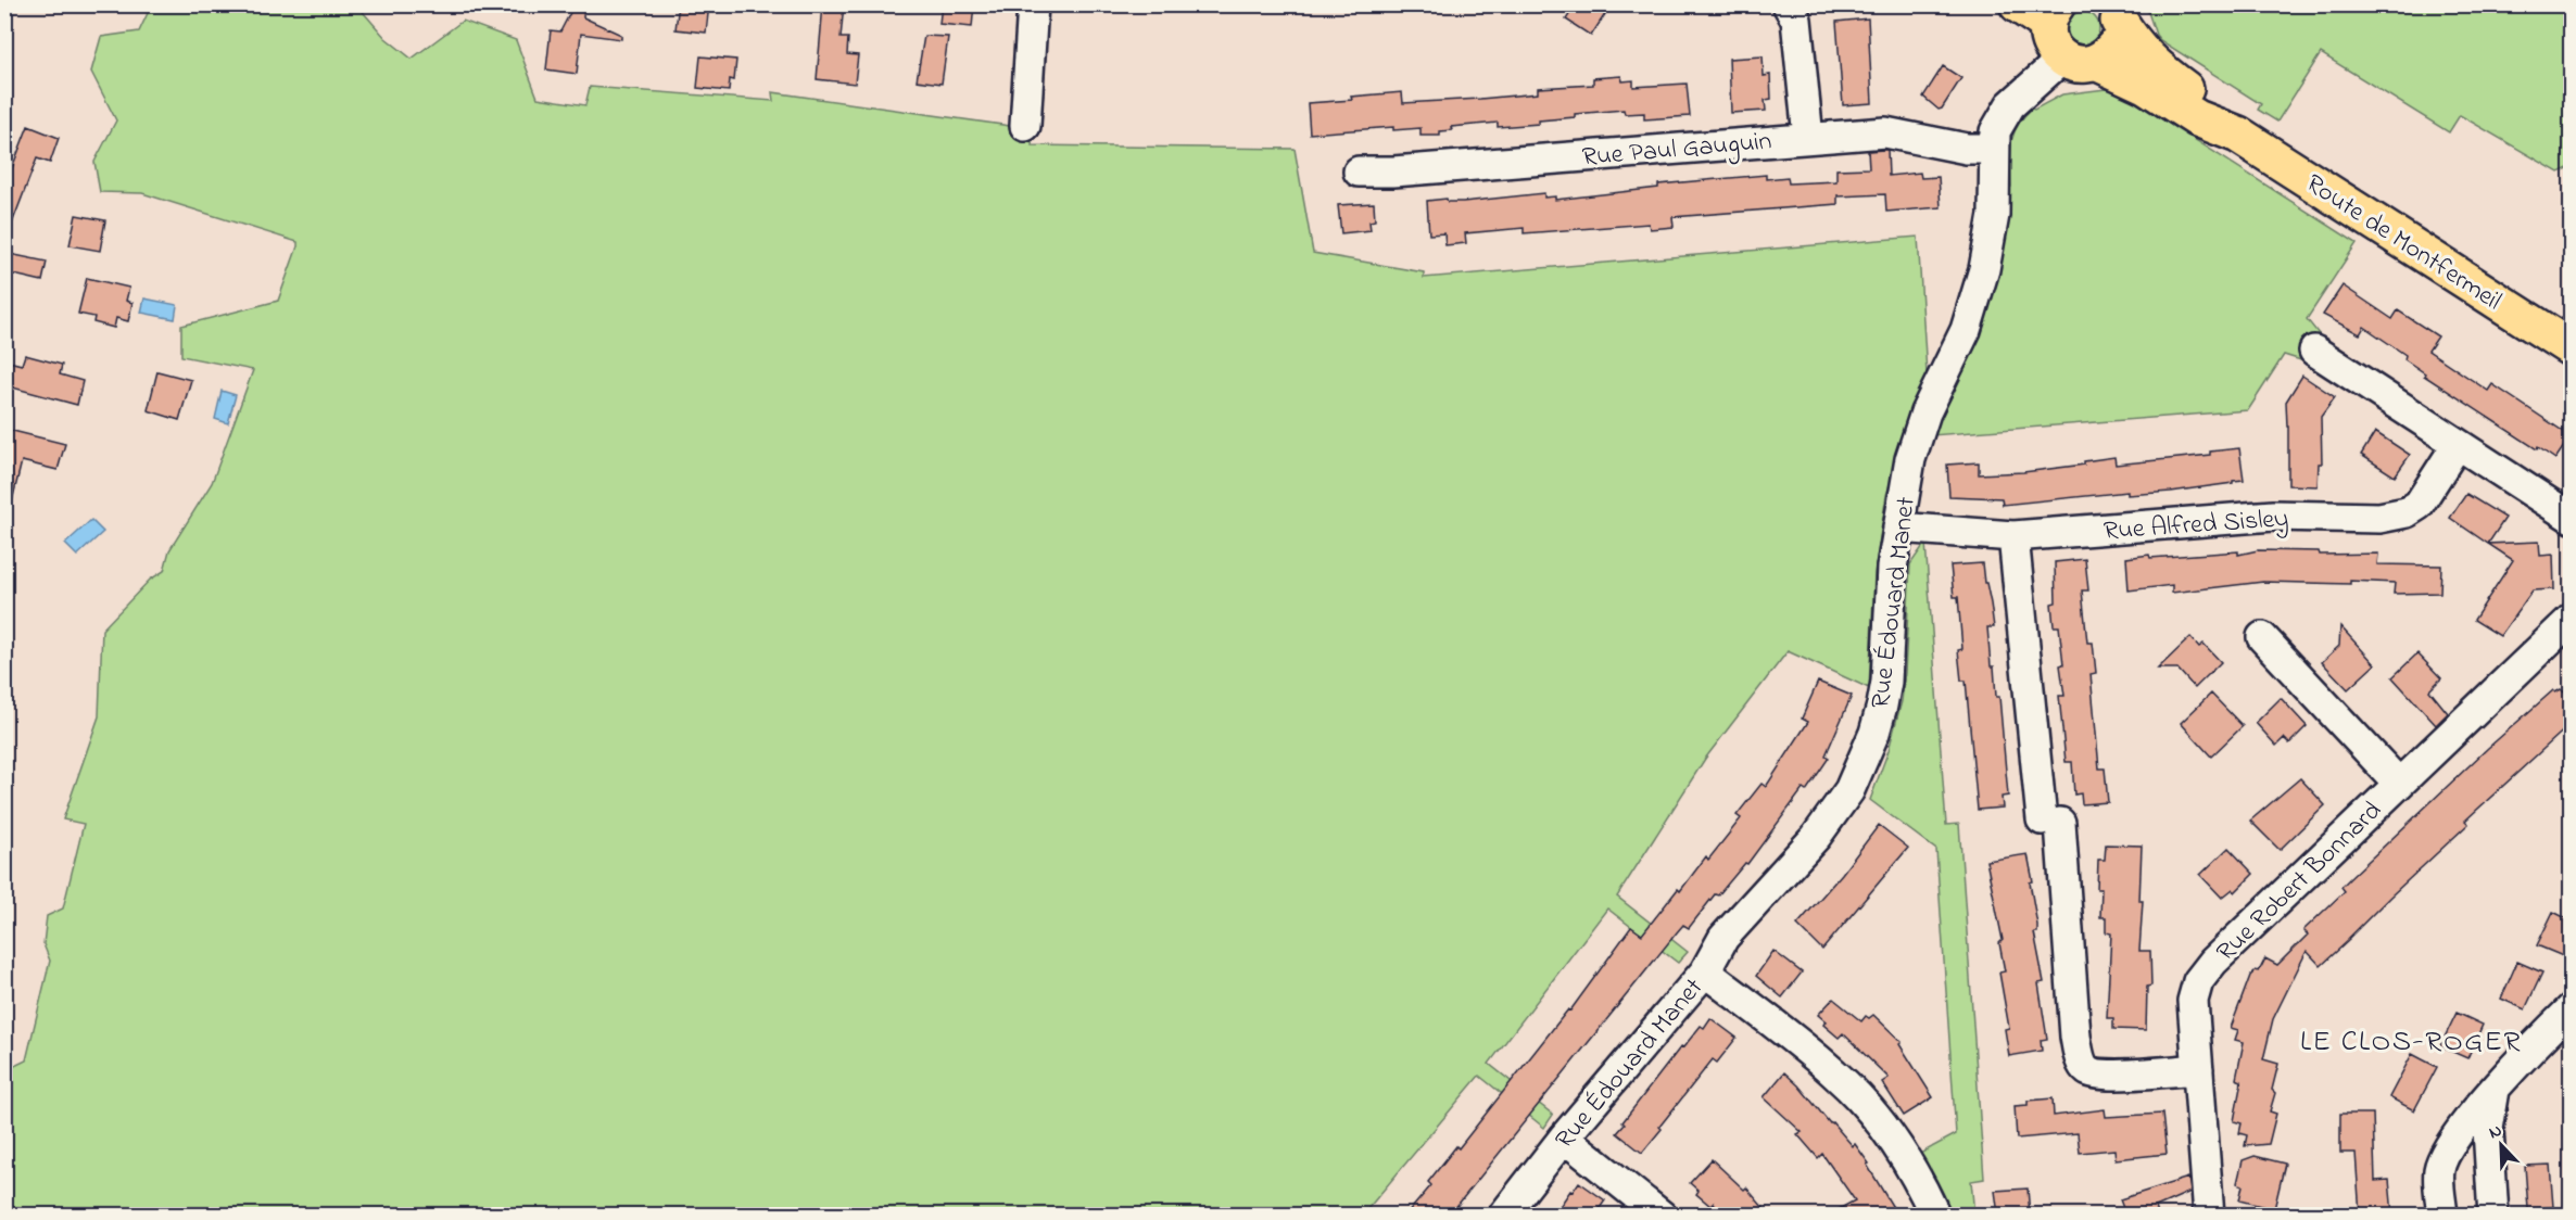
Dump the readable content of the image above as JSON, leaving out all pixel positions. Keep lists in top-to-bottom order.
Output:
{
  "streets": {
    "main road": ["Route de Montfermeil"],
    "street": [
      "Rue Paul Gauguin",
      "Rue Alfred Sisley",
      "Rue Édouard Manet",
      "Rue Robert Bonnard"
    ]
  },
  "crossings": [
    ["Rue Paul Gauguin", "Rue Édouard Manet"],
    ["Route de Montfermeil", "Rue Édouard Manet"],
    ["Rue Alfred Sisley", "Rue Édouard Manet"]
  ],
  "districts": ["LE CLOS-ROGER"],
  "north": "top left"
}
